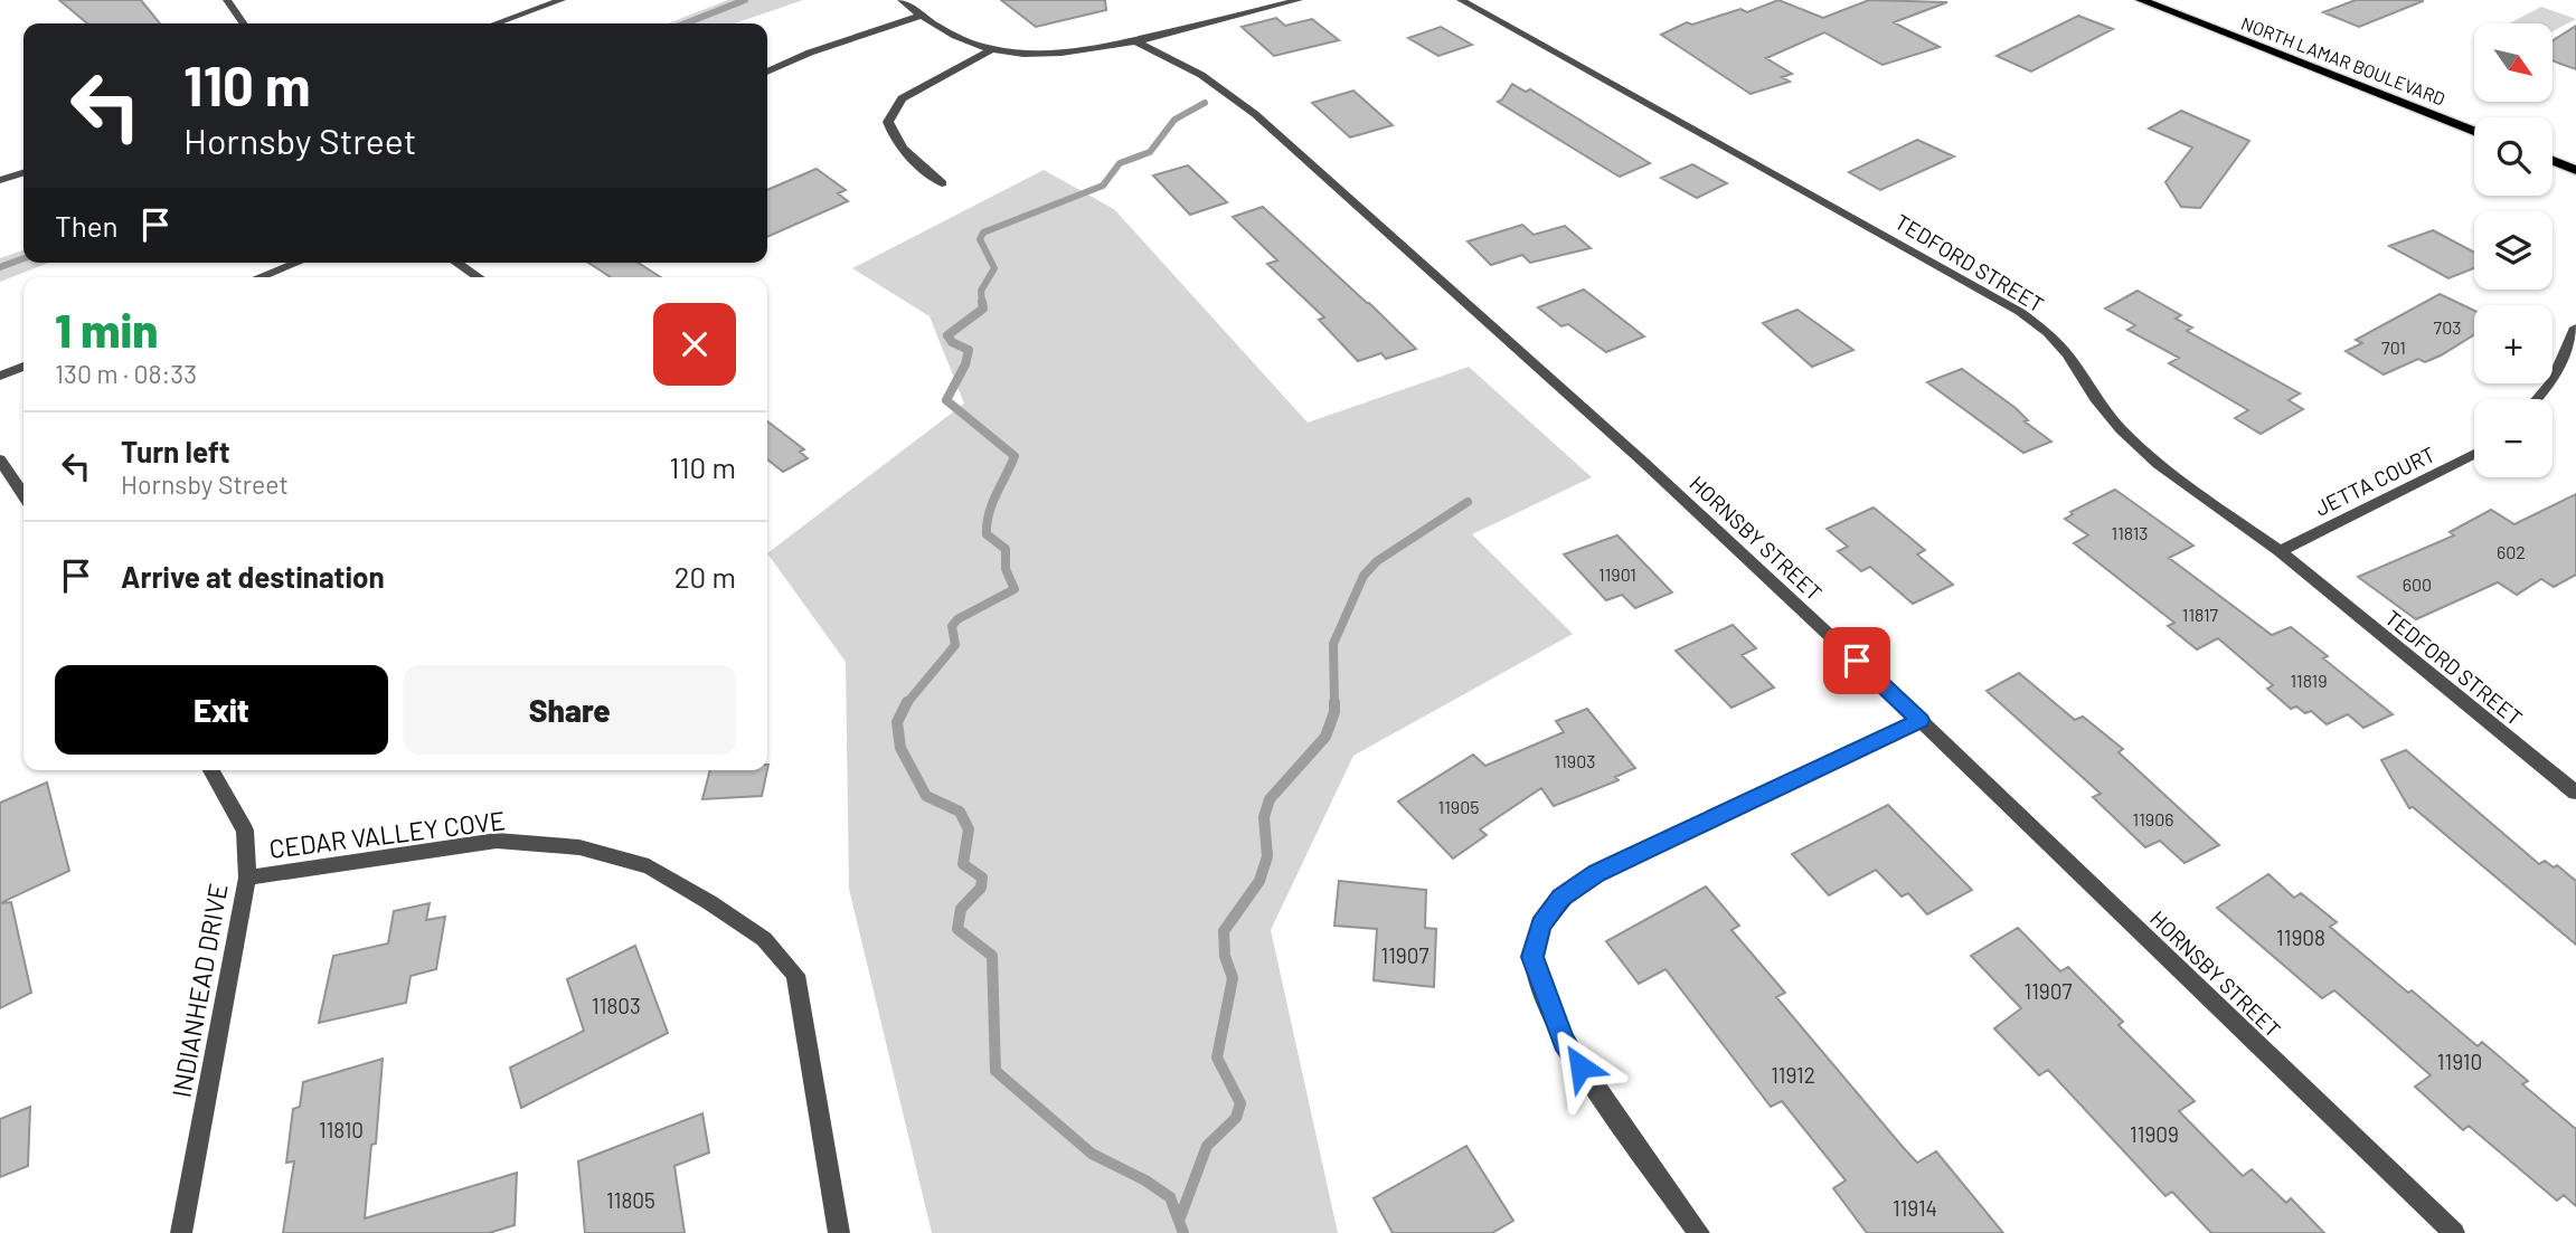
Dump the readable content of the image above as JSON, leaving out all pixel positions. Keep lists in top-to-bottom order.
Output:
{
  "streets": {
    "main road": ["NORTH LAMAR BOULEVARD"],
    "street": [
      "TEDFORD STREET",
      "JETTA COURT",
      "HORNSBY STREET",
      "CEDAR VALLEY COVE",
      "INDIANHEAD DRIVE"
    ]
  },
  "crossings": [
    ["TEDFORD STREET", "JETTA COURT"],
    ["CEDAR VALLEY COVE", "INDIANHEAD DRIVE"]
  ],
  "house_numbers": [
    "703",
    "701",
    "11813",
    "602",
    "11901",
    "600",
    "11817",
    "11819",
    "11903",
    "11905",
    "11906",
    "11908",
    "11907",
    "11907",
    "11803",
    "11910",
    "11912",
    "11810",
    "11909",
    "11805",
    "11914"
  ],
  "north": "bottom right",
  "page": {
    "map_buttons": ["+", "−"],
    "turn": ["110 m", "Hornsby Street"],
    "then": "Then",
    "heading": ["1 min", "130 m · 08:33"],
    "list": [
      {
        "name": "Turn left",
        "note": "Hornsby Street",
        "value": "110 m"
      },
      {
        "name": "Arrive at destination",
        "value": "20 m"
      }
    ],
    "buttons": ["Exit", "Share"]
  }
}
